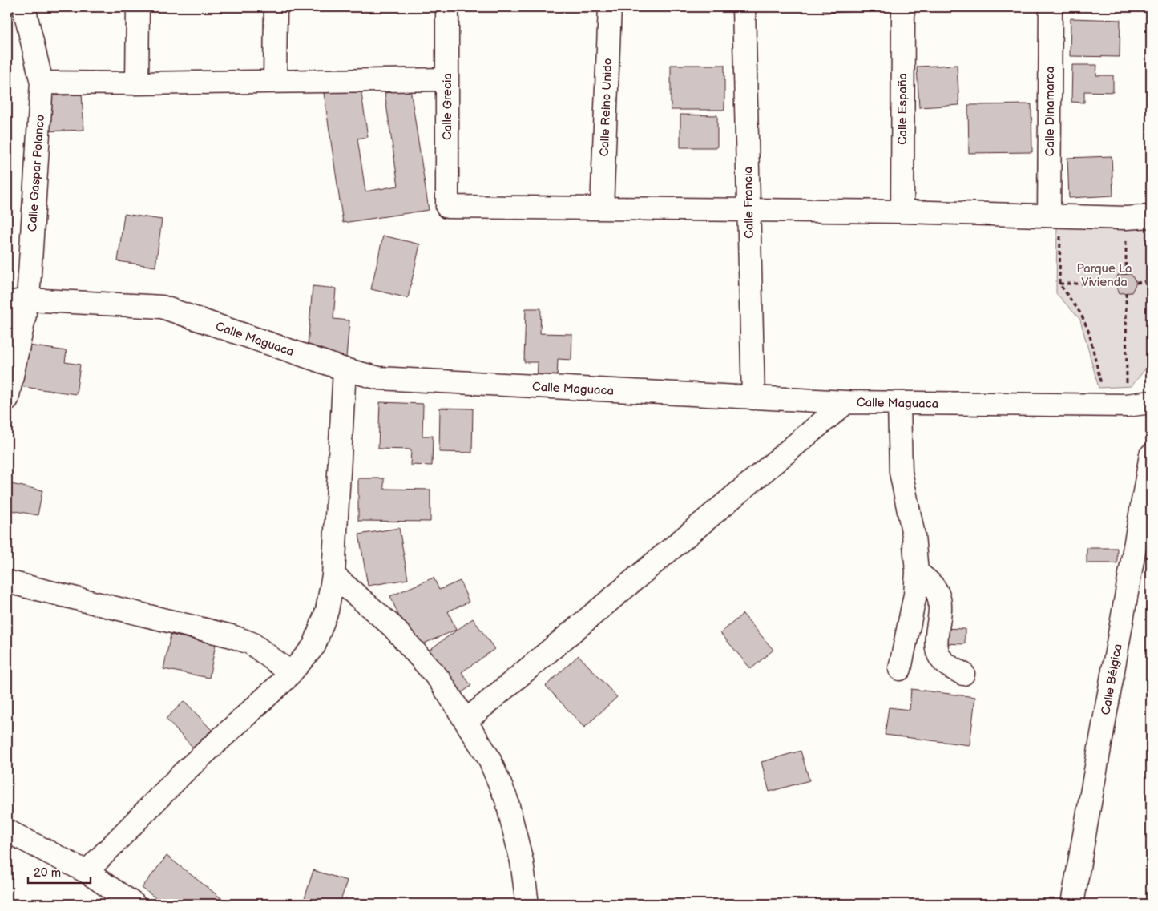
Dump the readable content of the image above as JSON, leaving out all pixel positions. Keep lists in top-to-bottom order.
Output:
{
  "streets": {
    "street": [
      "Calle Grecia",
      "Calle Reino Unido",
      "Calle España",
      "Calle Dinamarca",
      "Calle Gaspar Polanco",
      "Calle Francia",
      "Calle Maguaca",
      "Calle Bélgica"
    ]
  },
  "crossings": [
    ["Calle Grecia", "Calle Reino Unido"],
    ["Calle Gaspar Polanco", "Calle Maguaca"],
    ["Calle Francia", "Calle Maguaca"]
  ],
  "parks": ["Parque La Vivienda"],
  "scale_bar": "20 m"
}
